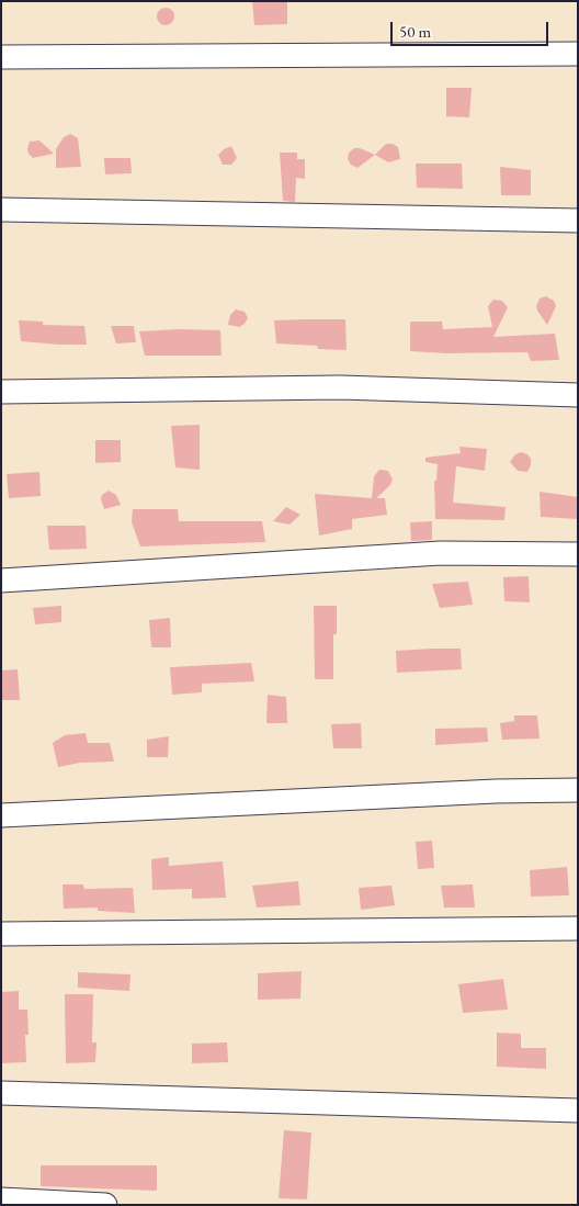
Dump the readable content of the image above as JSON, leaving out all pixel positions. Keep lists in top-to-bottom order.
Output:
{
  "scale_bar": "50 m"
}
